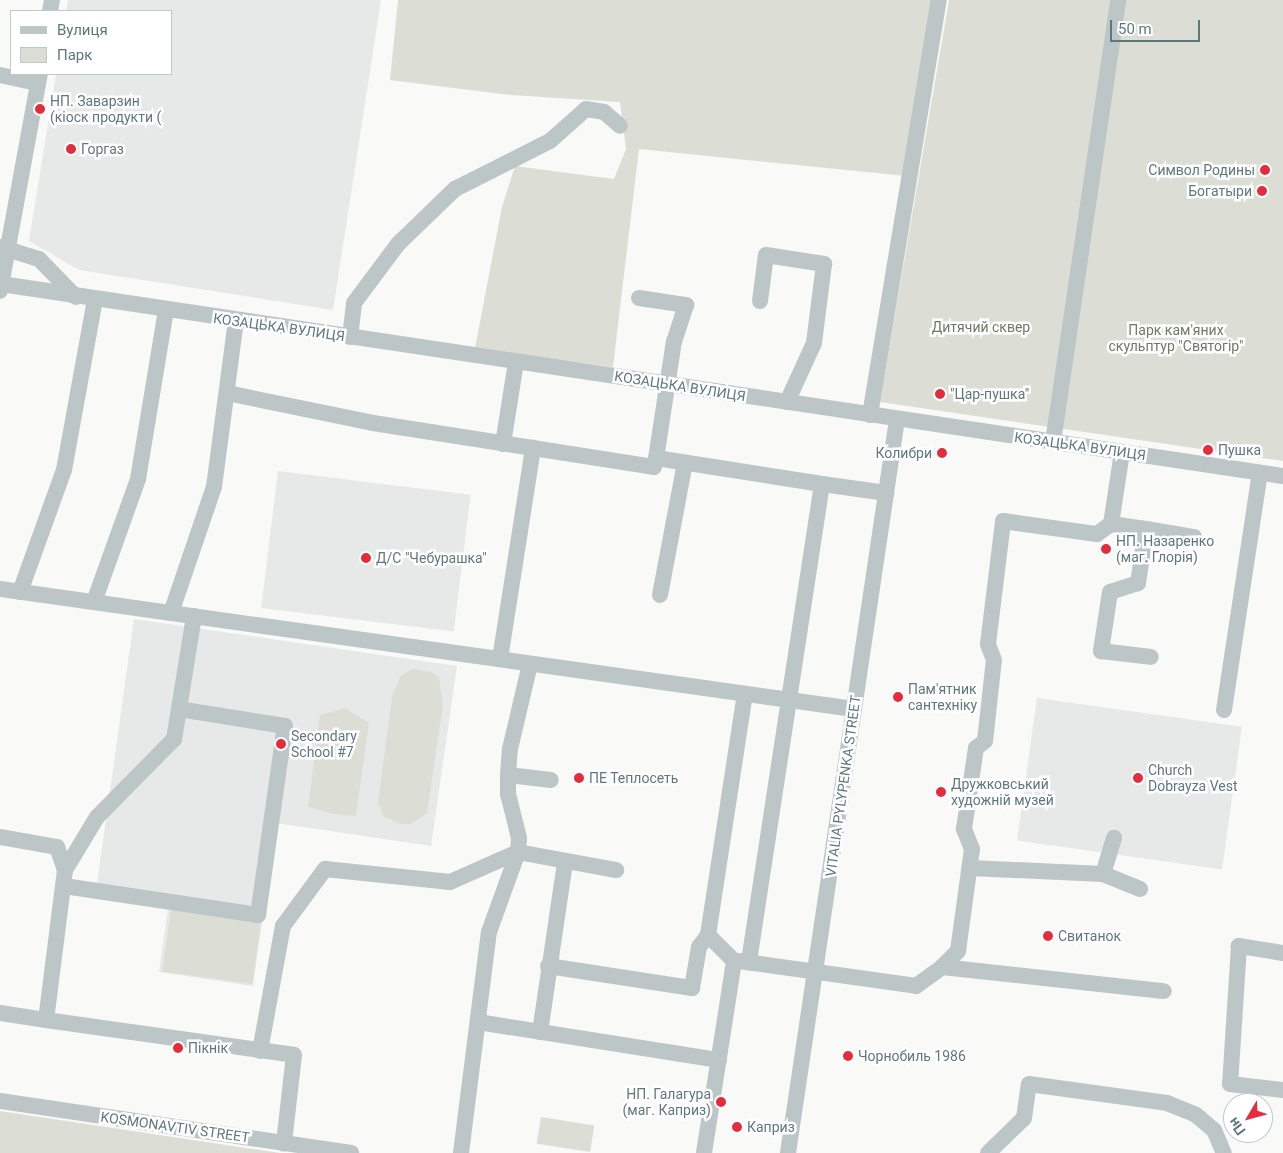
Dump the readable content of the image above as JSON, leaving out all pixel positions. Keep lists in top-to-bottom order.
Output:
{
  "streets": {
    "street": ["КОЗАЦЬКА ВУЛИЦЯ", "VITALIA PYLYPENKA STREET", "KOSMONAVTIV STREET"]
  },
  "crossings": [
    ["КОЗАЦЬКА ВУЛИЦЯ", "VITALIA PYLYPENKA STREET"]
  ],
  "parks": ["Дитячий сквер", "Парк кам'яних скульптур \"Святогір\""],
  "places": [
    "НП. Заварзин (кіоск продукти (",
    "Горгаз",
    "Символ Родины",
    "Богатыри",
    "\"Цар-пушка\"",
    "Пушка",
    "Колибри",
    "НП. Назаренко (маг. Глорія)",
    "Д/С \"Чебурашка\"",
    "Пам'ятник сантехніку",
    "Secondary School #7",
    "ПЕ Теплосеть",
    "Church Dobrayza Vest",
    "Дружковський художній музей",
    "Свитанок",
    "Пікнік",
    "Чорнобиль 1986",
    "НП. Галагура (маг. Каприз)",
    "Каприз"
  ],
  "legend": ["Вулиця", "Парк"],
  "scale_bar": "50 m",
  "north": "bottom left"
}
